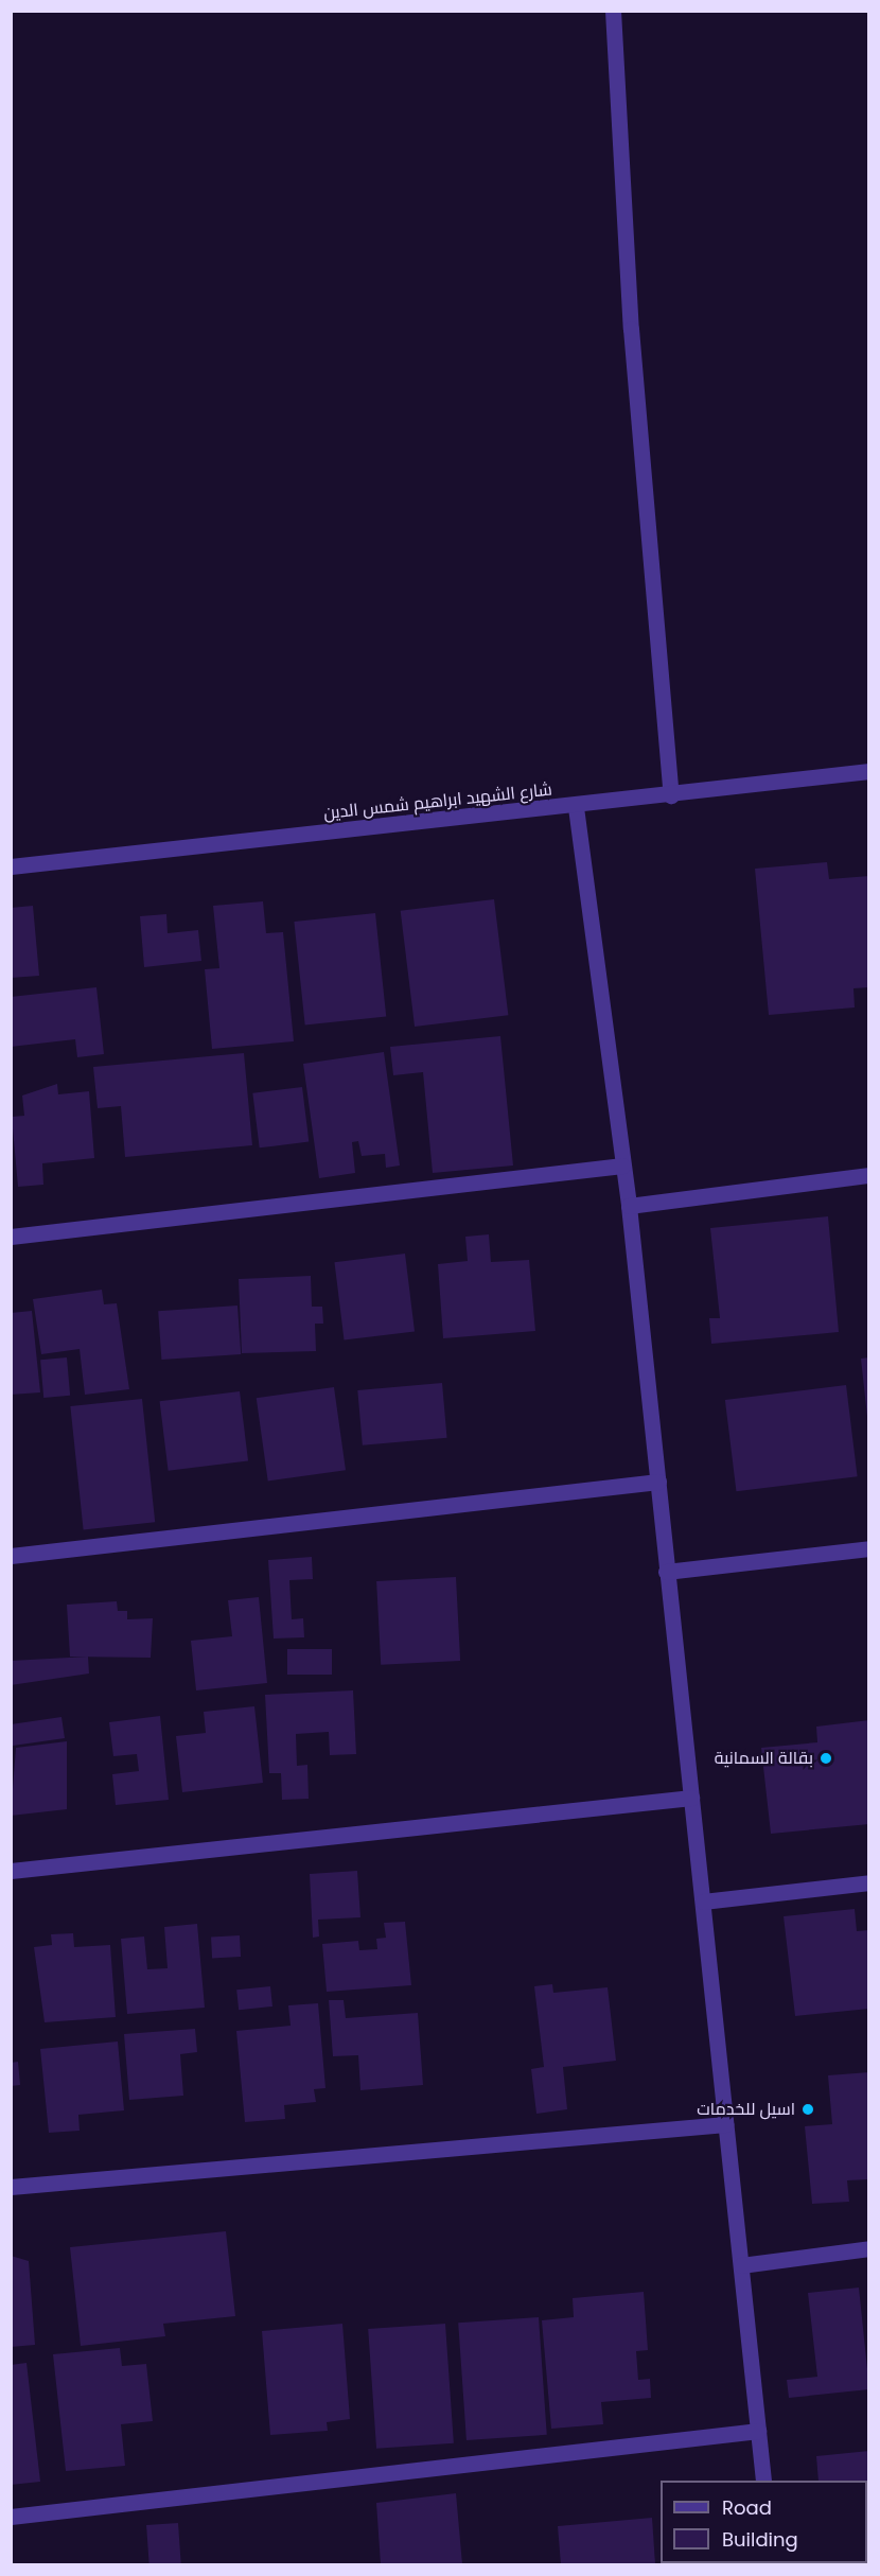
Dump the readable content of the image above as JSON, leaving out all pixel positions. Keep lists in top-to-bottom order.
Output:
{
  "streets": {
    "street": ["شارع الشهيد ابراهيم شمس الدين"]
  },
  "places": ["بقالة السمانية", "اسيل للخدمات"],
  "legend": ["Road", "Building"]
}
